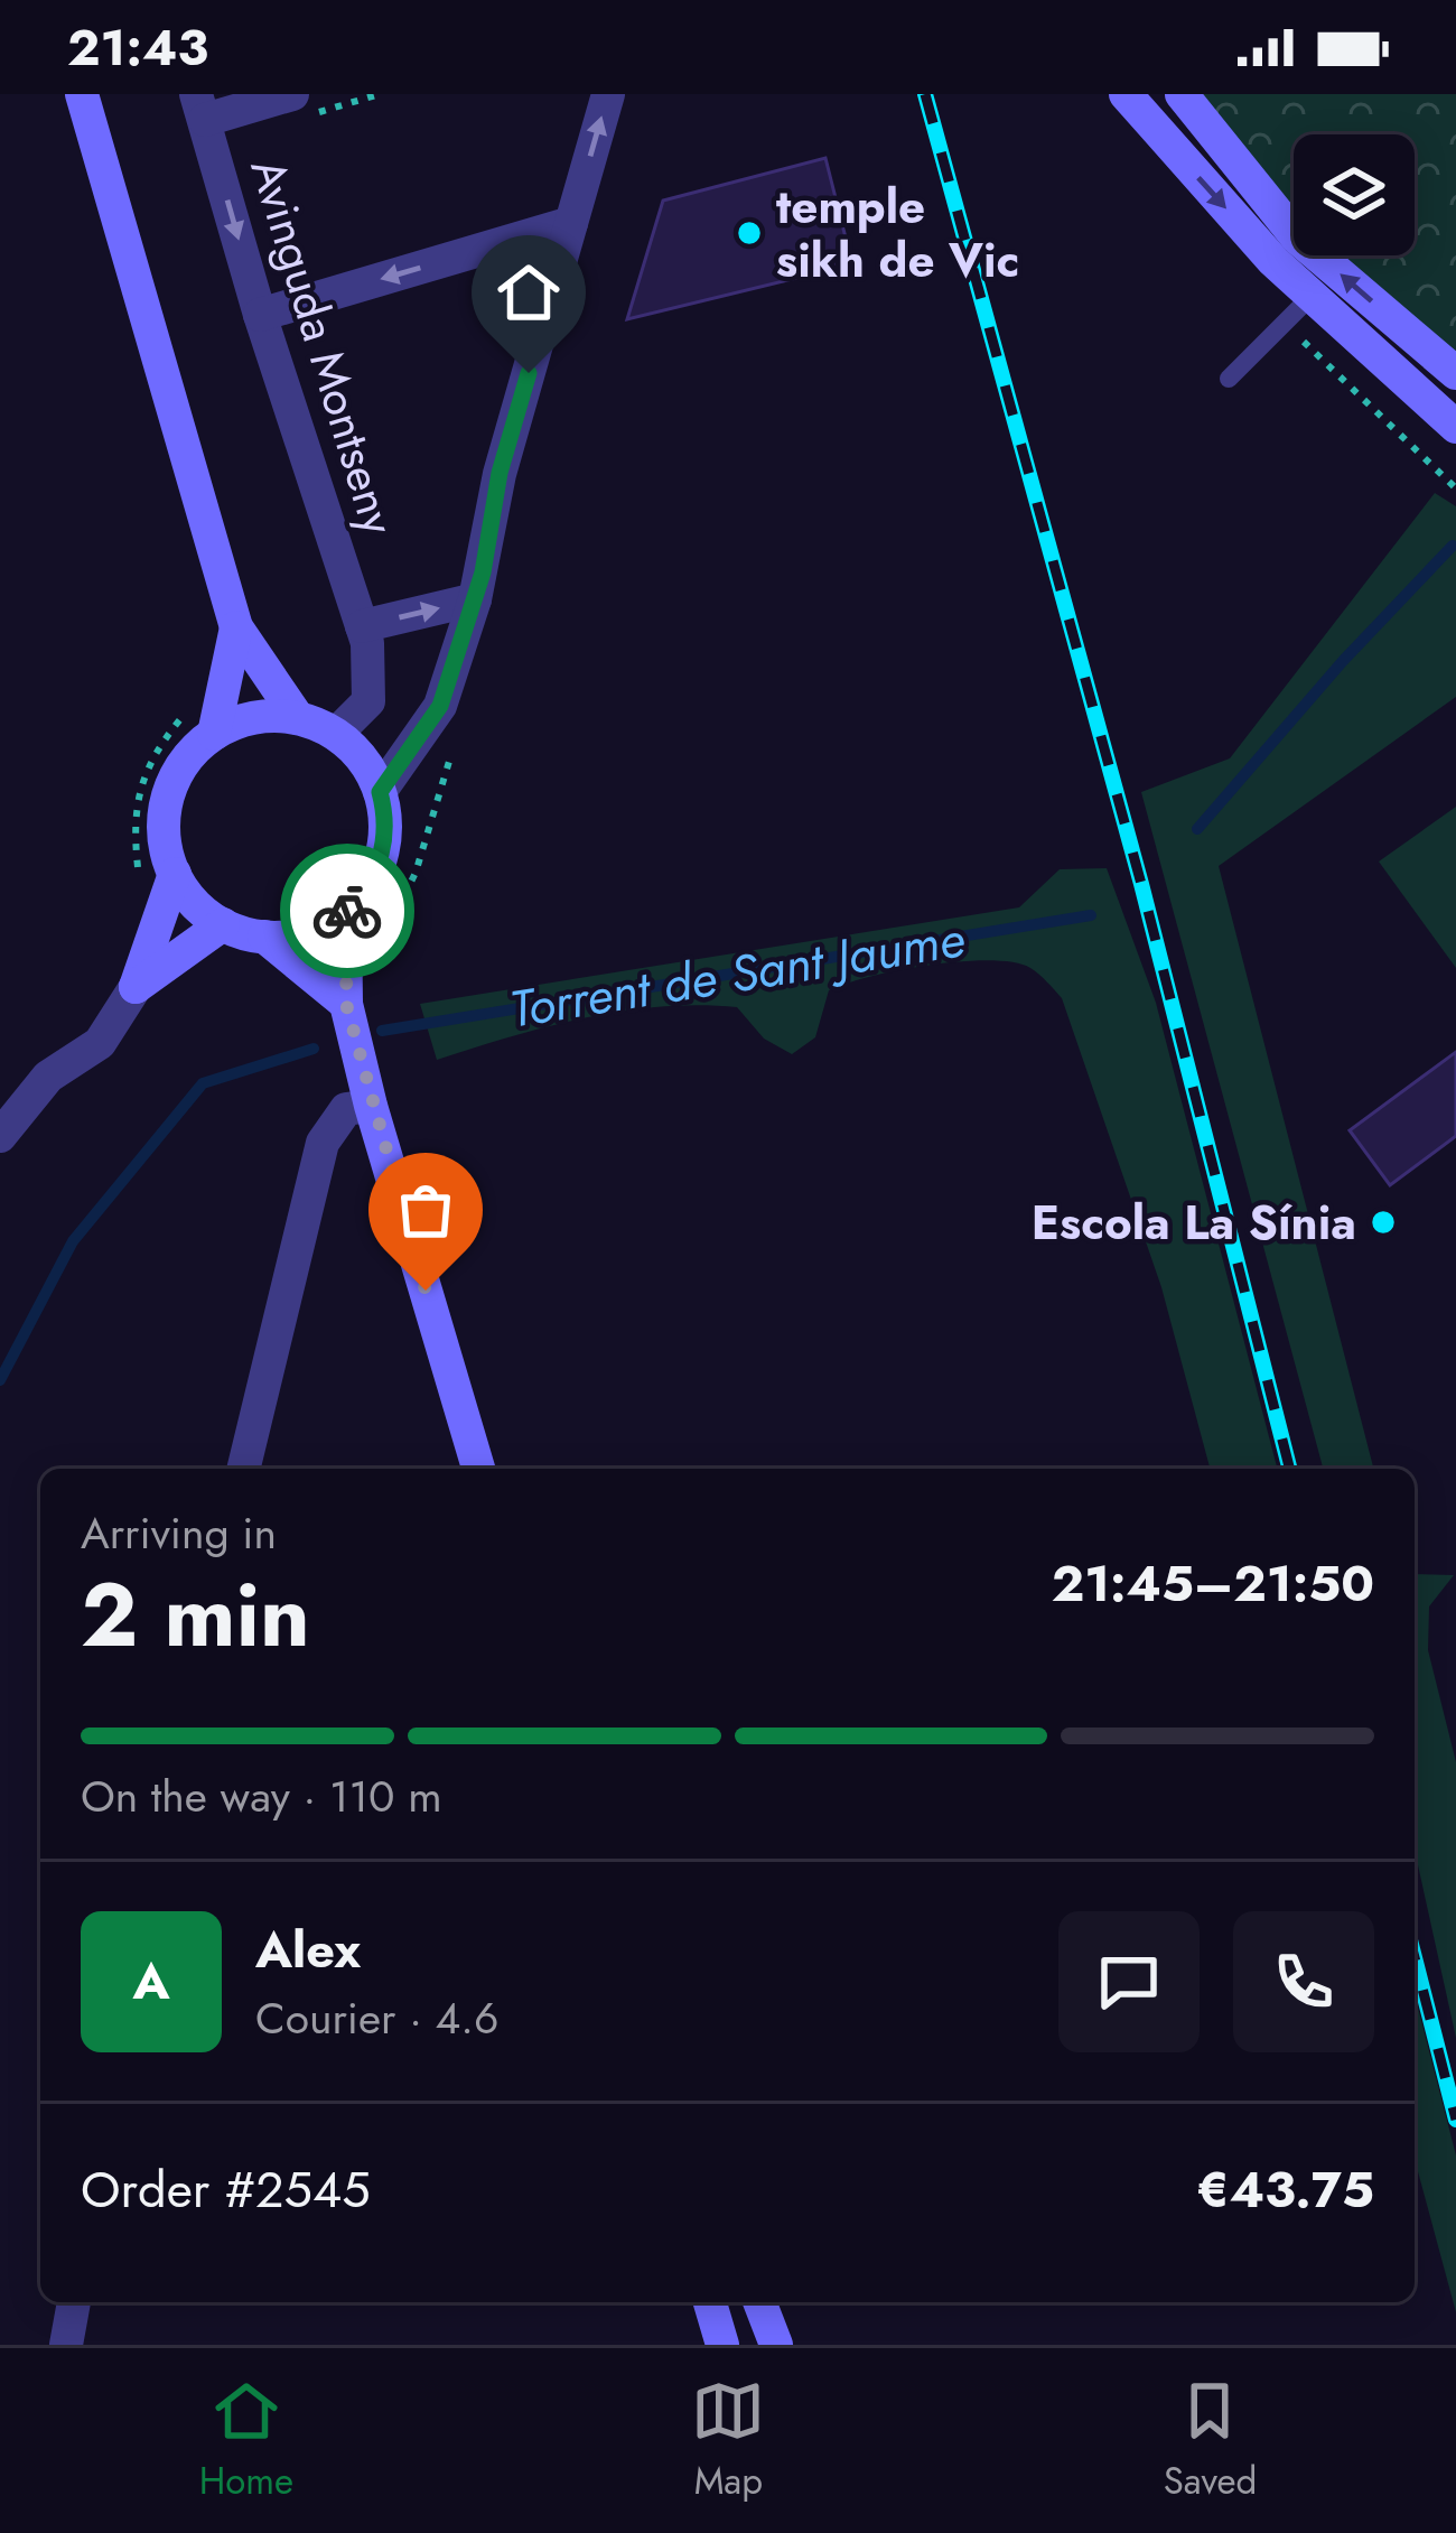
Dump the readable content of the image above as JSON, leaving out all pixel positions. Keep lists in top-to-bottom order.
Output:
{
  "streets": {
    "street": ["Avinguda Montseny"]
  },
  "water": ["Torrent de Sant Jaume"],
  "places": ["temple sikh de Vic", "Escola La Sínia"],
  "page": {
    "status": "21:43",
    "heading": ["2 min", "Arriving in", "21:45–21:50"],
    "panel": [
      "Alex",
      "Courier · 4.6",
      "Order #2545",
      "€43.75"
    ],
    "bar": "On the way · 110 m",
    "round": "A",
    "tabs": ["Home", "Map", "Saved"]
  }
}
